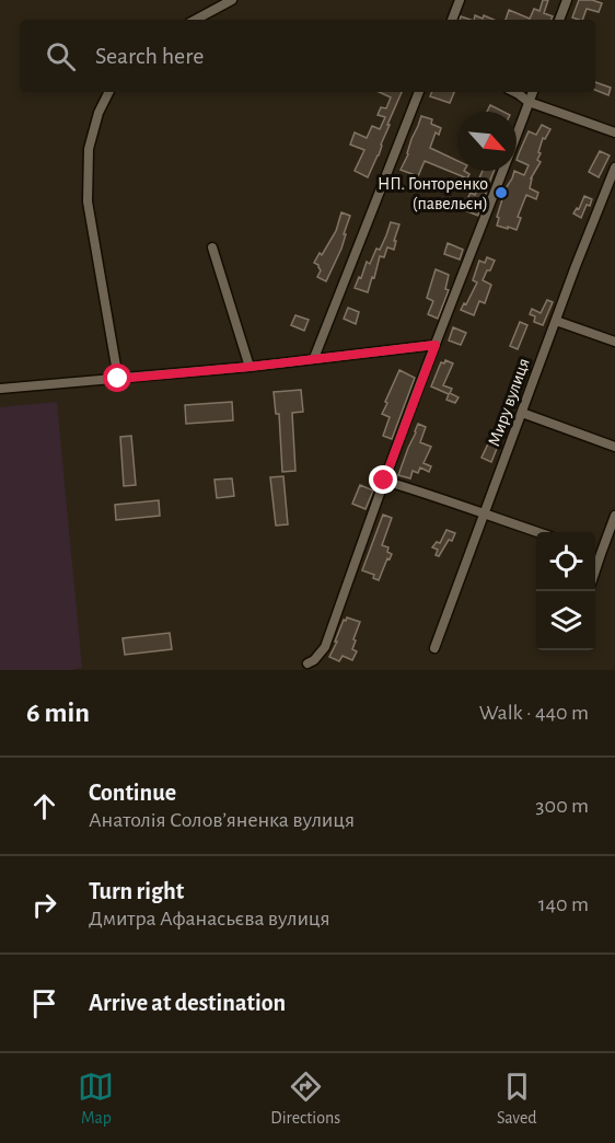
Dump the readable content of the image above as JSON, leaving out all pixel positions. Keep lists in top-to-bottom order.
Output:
{
  "streets": {
    "street": ["Миру вулиця"]
  },
  "places": ["НП. Гонторенко (павельєн)"],
  "north": "bottom right",
  "page": {
    "search": "Search here",
    "heading": ["6 min", "Walk · 440 m"],
    "list": [
      ["Continue", "Анатолія Солов’яненка вулиця", "300 m"],
      ["Turn right", "Дмитра Афанасьєва вулиця", "140 m"],
      "Arrive at destination"
    ],
    "nav": ["Map", "Directions", "Saved"]
  }
}
